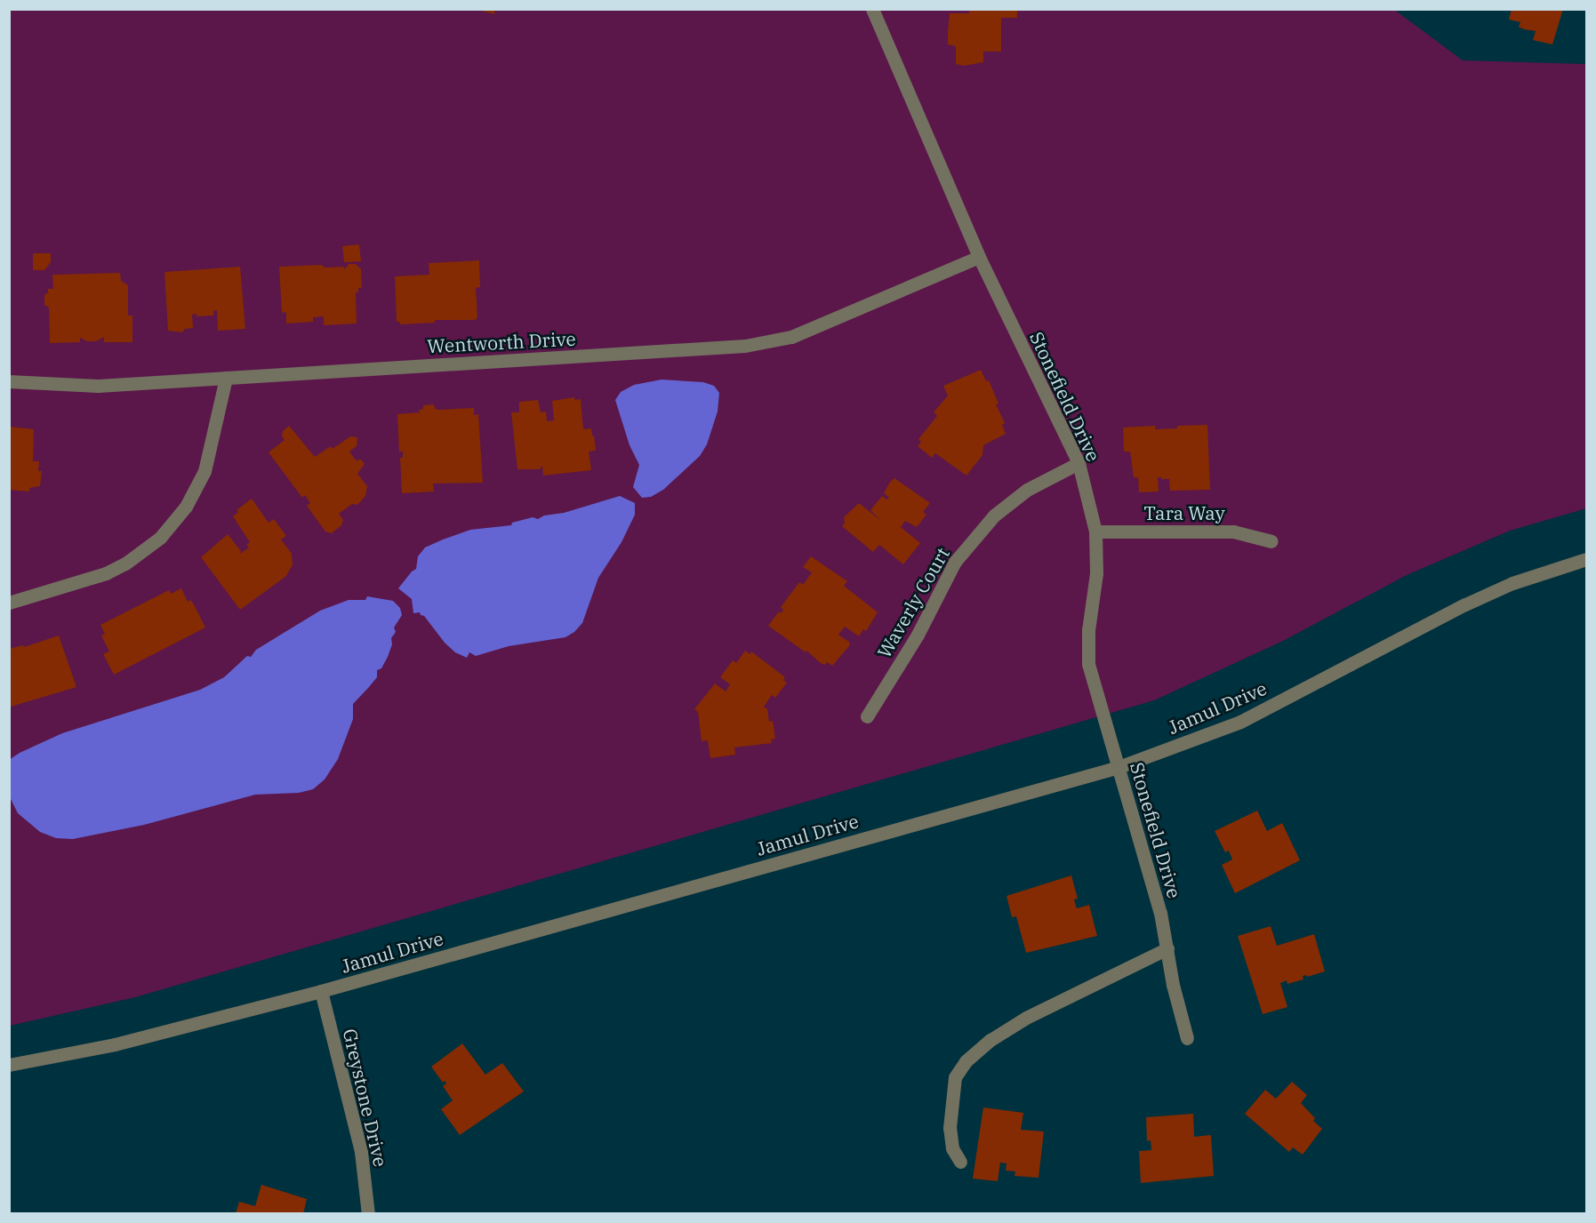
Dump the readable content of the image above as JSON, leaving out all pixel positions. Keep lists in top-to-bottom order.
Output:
{
  "streets": {
    "street": [
      "Wentworth Drive",
      "Stonefield Drive",
      "Tara Way",
      "Waverly Court",
      "Jamul Drive",
      "Greystone Drive"
    ]
  },
  "crossings": [
    ["Wentworth Drive", "Stonefield Drive"],
    ["Stonefield Drive", "Tara Way"],
    ["Stonefield Drive", "Waverly Court"],
    ["Stonefield Drive", "Jamul Drive"],
    ["Jamul Drive", "Greystone Drive"]
  ]
}
